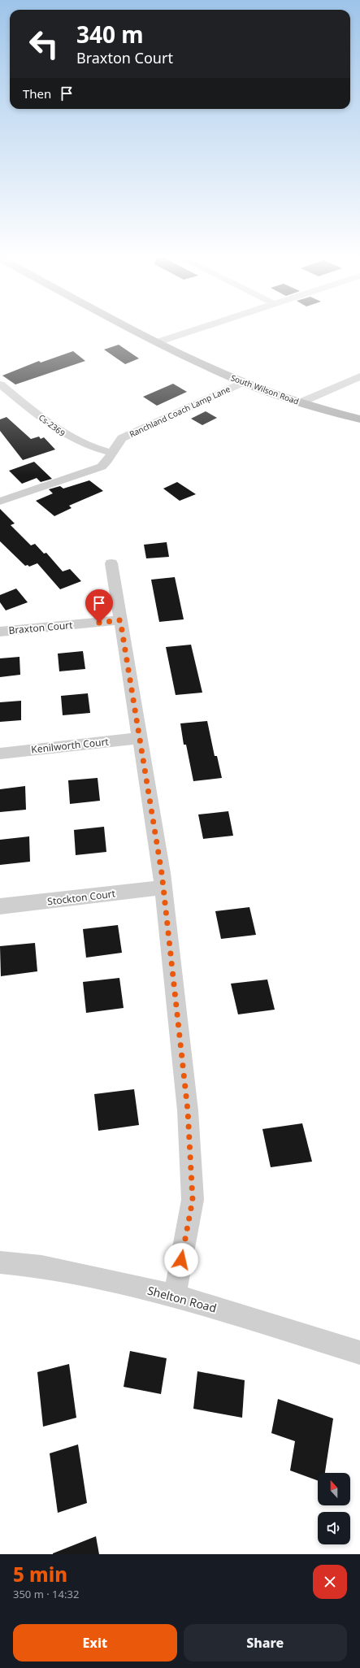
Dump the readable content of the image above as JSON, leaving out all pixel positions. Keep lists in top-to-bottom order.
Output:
{
  "streets": {
    "main road": ["South Wilson Road"],
    "street": [
      "Ranchland Coach Lamp Lane",
      "Cs-2369",
      "Braxton Court",
      "Kenilworth Court",
      "Stockton Court",
      "Shelton Road"
    ]
  },
  "crossings": [
    ["South Wilson Road", "Ranchland Coach Lamp Lane"],
    ["Ranchland Coach Lamp Lane", "Cs-2369"]
  ],
  "north": "top",
  "page": {
    "turn": ["340 m", "Braxton Court"],
    "then": "Then",
    "heading": ["5 min", "350 m · 14:32"],
    "buttons": ["Exit", "Share"]
  }
}
